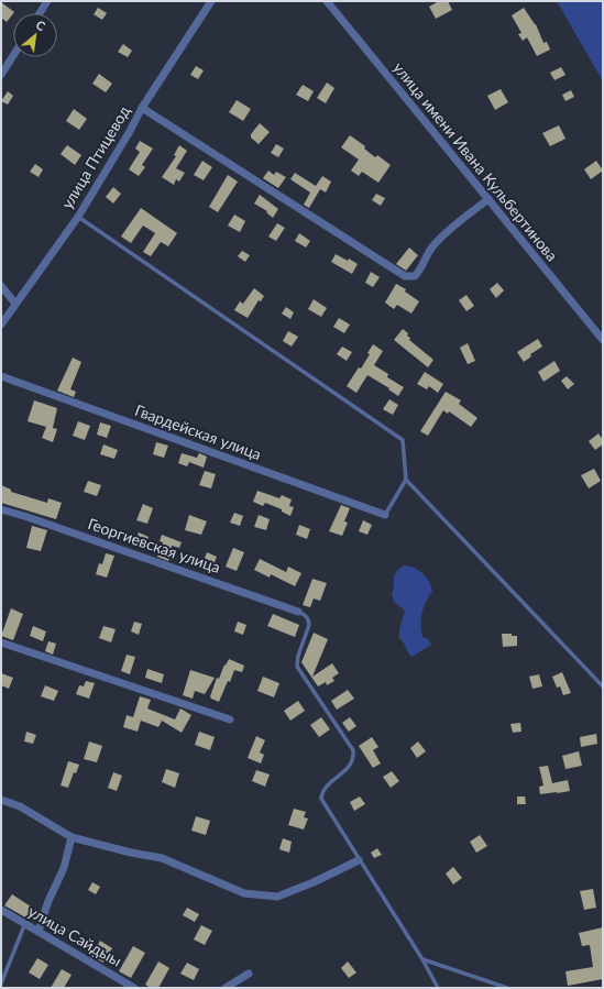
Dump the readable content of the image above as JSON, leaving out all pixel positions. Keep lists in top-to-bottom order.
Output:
{
  "streets": {
    "street": [
      "улица Птицевод",
      "улица имени Ивана Кульбертинова",
      "Гвардейская улица",
      "Георгиевская улица",
      "улица Сайдыы"
    ]
  },
  "north": "top right"
}
